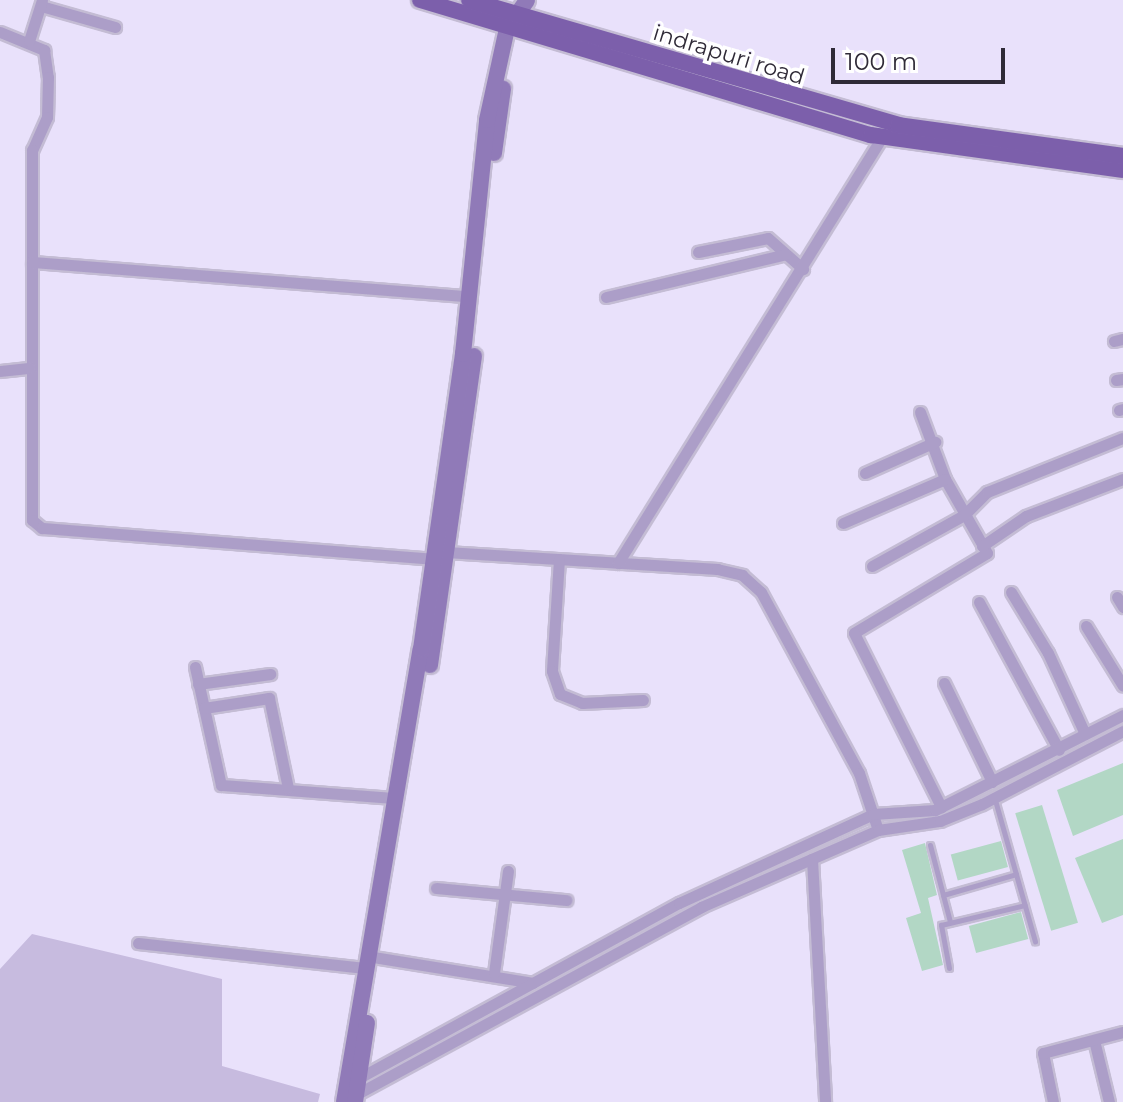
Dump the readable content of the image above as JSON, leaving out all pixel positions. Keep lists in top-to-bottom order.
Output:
{
  "streets": {
    "main road": ["indrapuri road"]
  },
  "scale_bar": "100 m"
}
